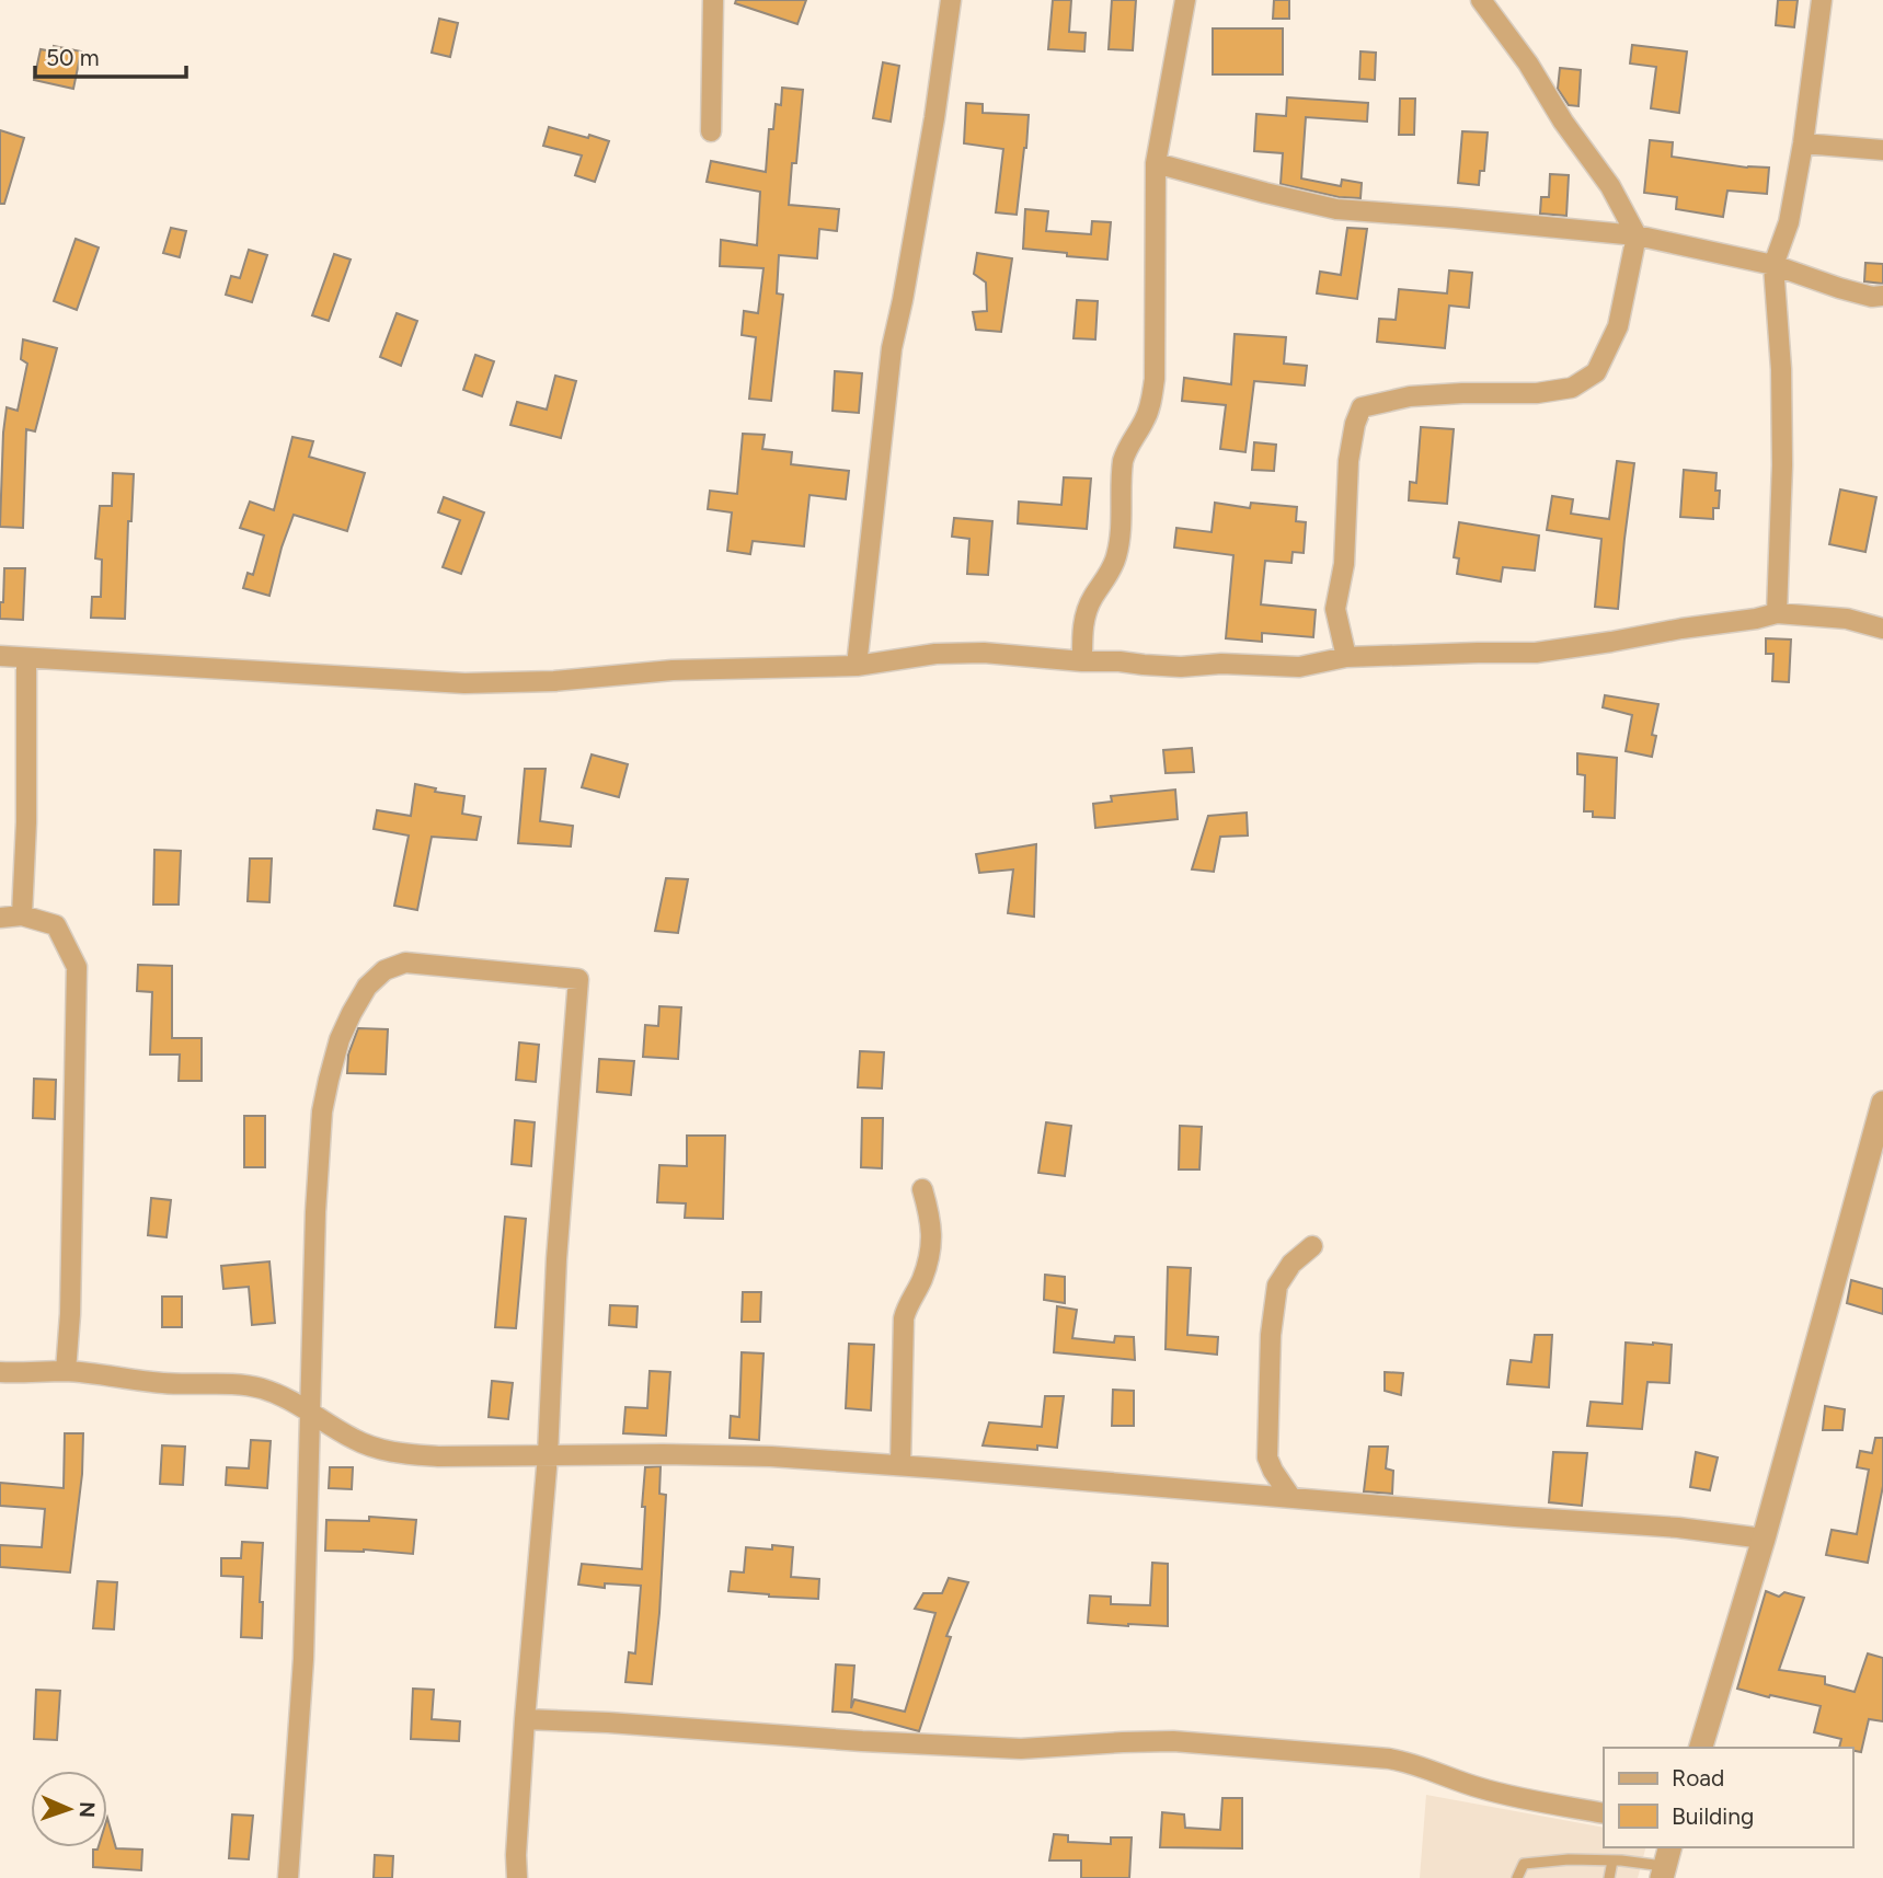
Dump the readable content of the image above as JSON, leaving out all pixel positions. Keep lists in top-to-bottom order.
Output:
{
  "legend": ["Road", "Building"],
  "scale_bar": "50 m",
  "north": "right"
}
